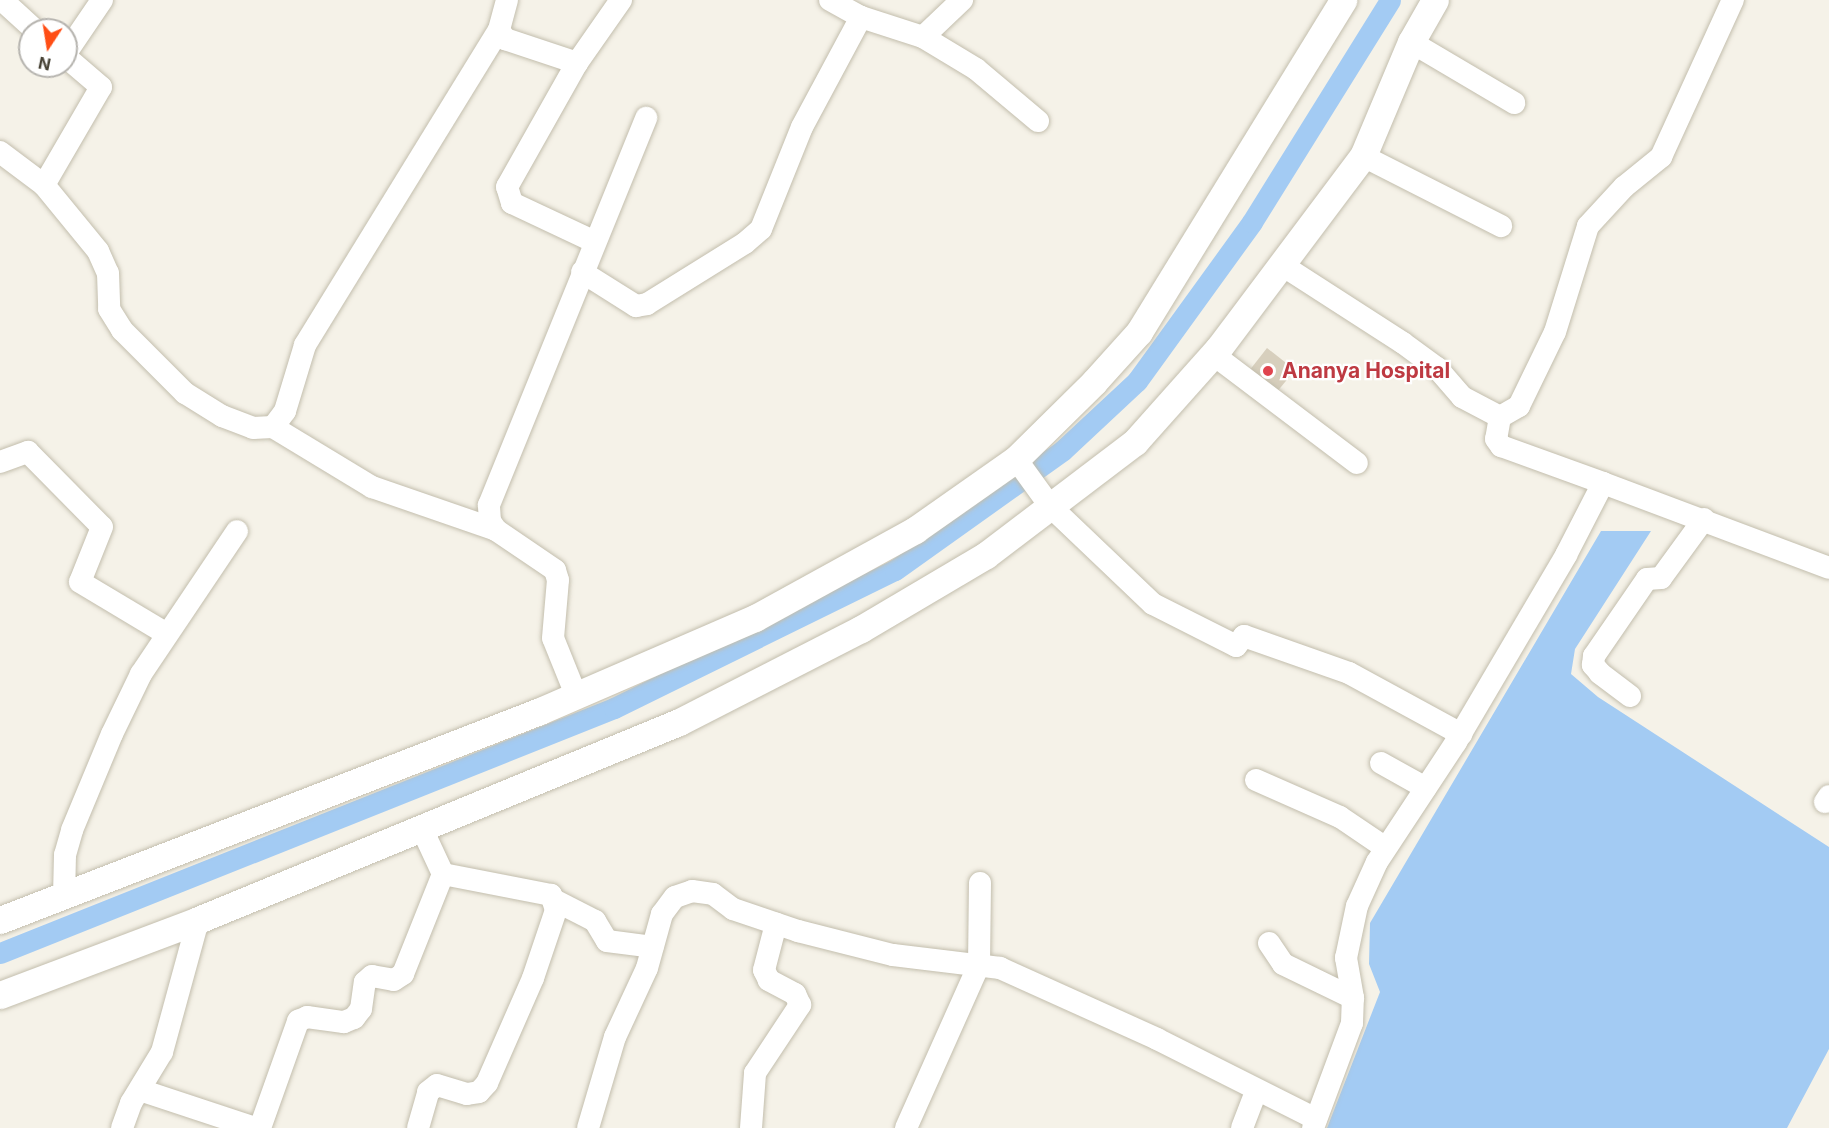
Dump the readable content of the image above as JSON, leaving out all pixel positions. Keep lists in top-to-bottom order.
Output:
{
  "places": ["Ananya Hospital"],
  "north": "bottom"
}
